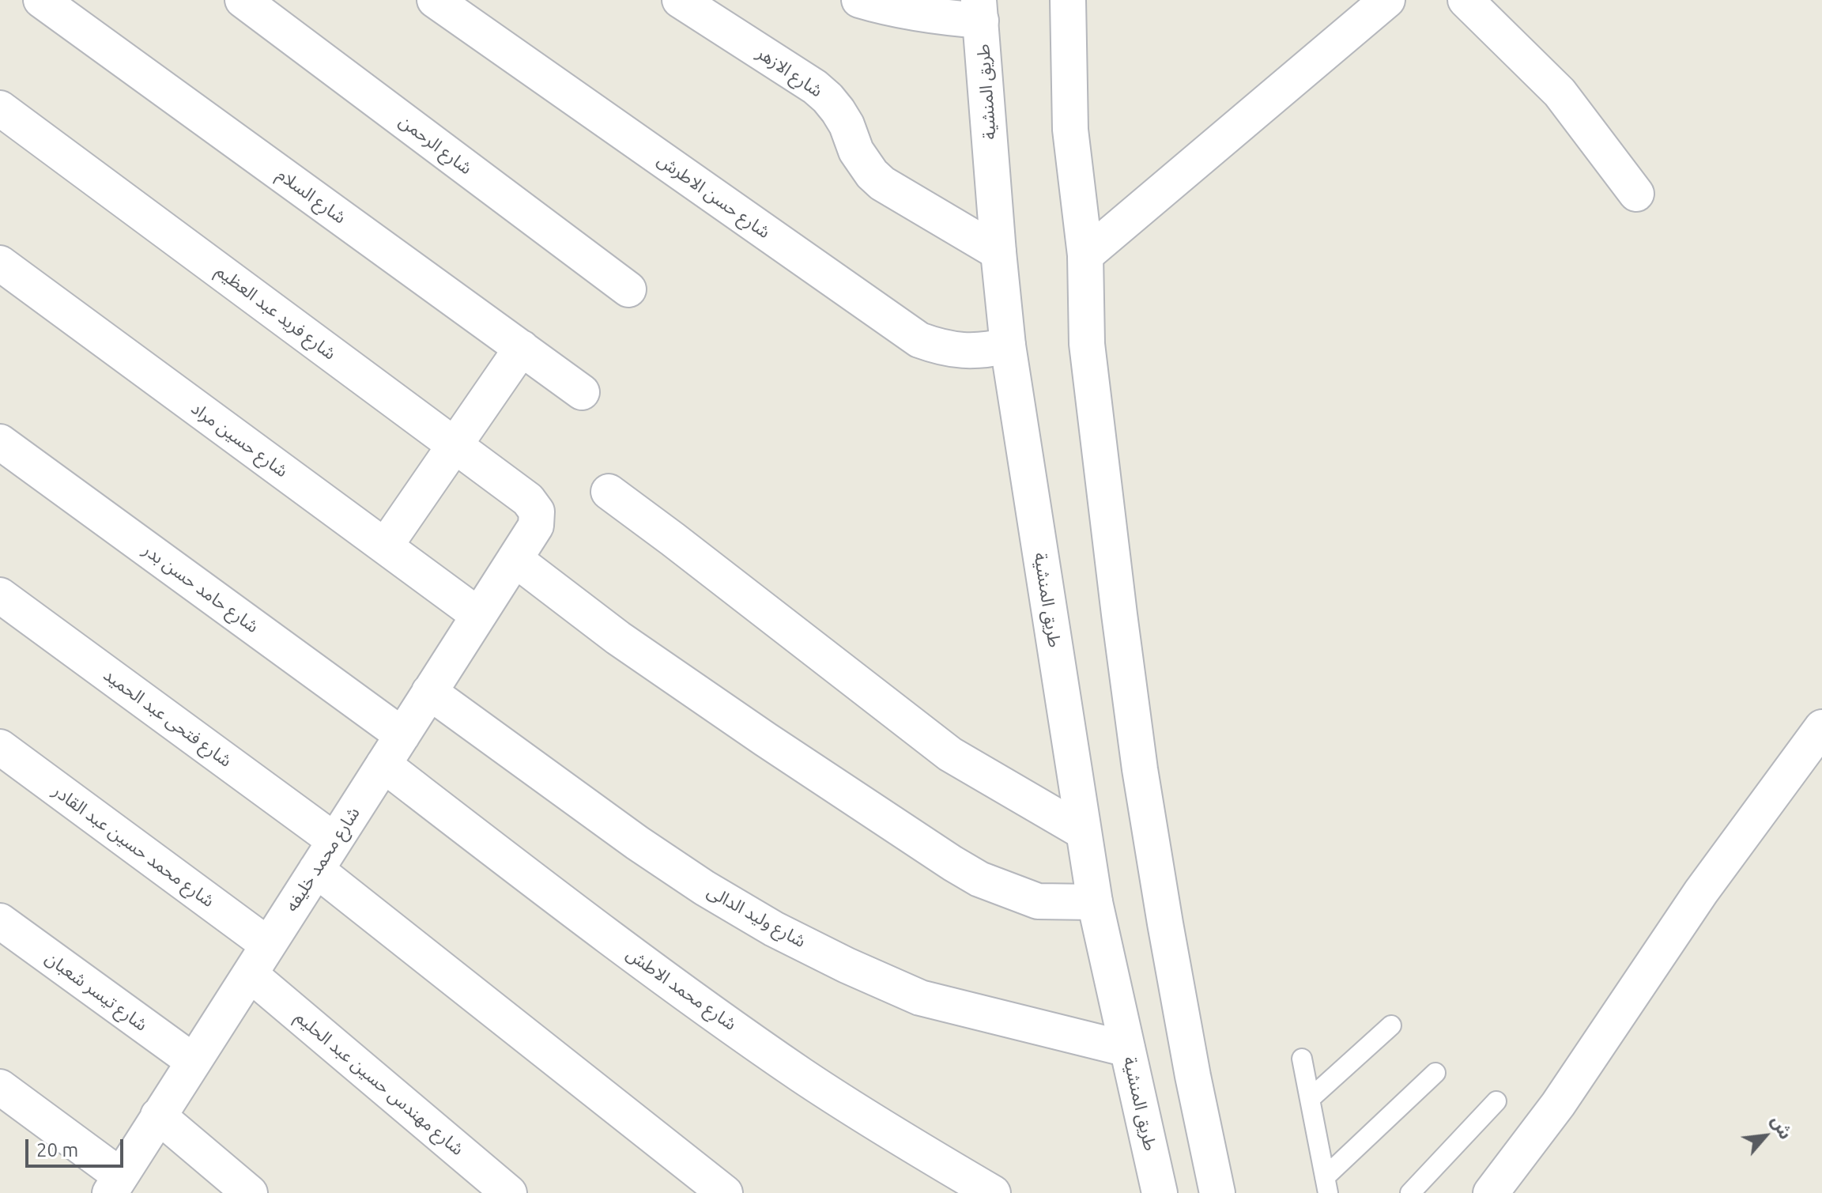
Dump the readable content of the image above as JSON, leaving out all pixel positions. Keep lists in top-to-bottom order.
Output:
{
  "streets": {
    "street": [
      "شارع الازهر",
      "طريق المنشية",
      "شارع الرحمن",
      "شارع السلام",
      "شارع حسن الاطرش",
      "شارع فريد عبد العظيم",
      "شارع حسين مراد",
      "شارع حامد حسن بدر",
      "شارع فتحى عبد الحميد",
      "شارع محمد حسين عبد القادر",
      "شارع محمد خليفه",
      "شارع وليد الدالى",
      "شارع محمد الاطش",
      "شارع تيسر شعبان",
      "شارع مهندس حسين عبد الحليم"
    ]
  },
  "crossings": [
    ["شارع الازهر", "طريق المنشية"],
    ["طريق المنشية", "شارع حسن الاطرش"],
    ["طريق المنشية", "شارع وليد الدالى"],
    ["شارع فريد عبد العظيم", "شارع محمد خليفه"],
    ["شارع حسين مراد", "شارع محمد خليفه"],
    ["شارع حامد حسن بدر", "شارع محمد خليفه"],
    ["شارع فتحى عبد الحميد", "شارع محمد خليفه"],
    ["شارع محمد حسين عبد القادر", "شارع محمد خليفه"],
    ["شارع محمد خليفه", "شارع وليد الدالى"],
    ["شارع محمد خليفه", "شارع محمد الاطش"],
    ["شارع محمد خليفه", "شارع تيسر شعبان"],
    ["شارع محمد خليفه", "شارع مهندس حسين عبد الحليم"]
  ],
  "scale_bar": "20 m",
  "north": "top right"
}
